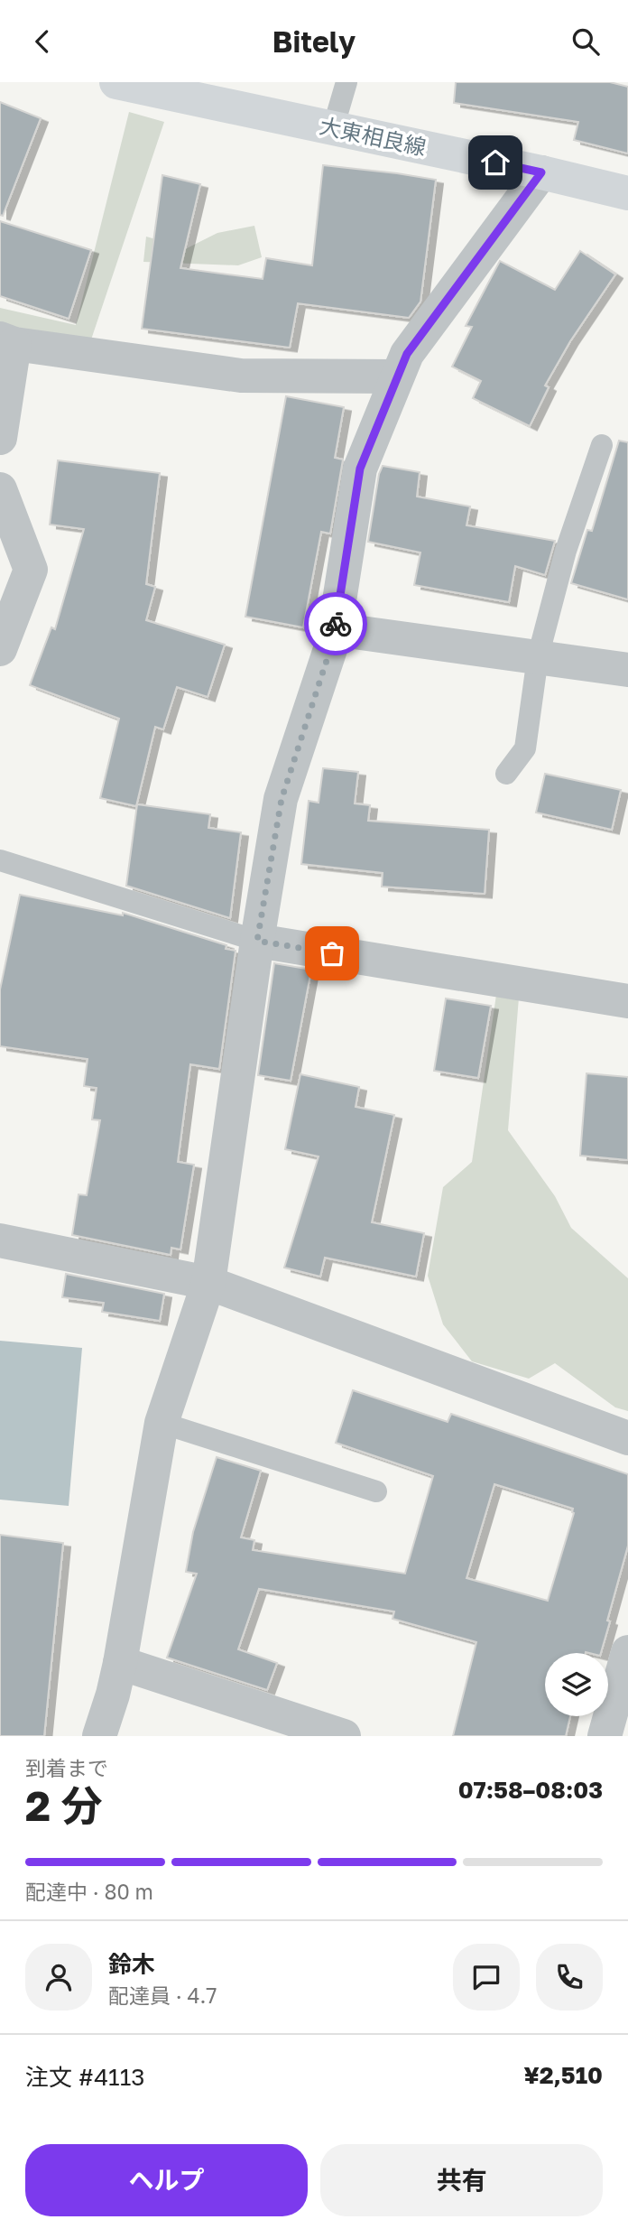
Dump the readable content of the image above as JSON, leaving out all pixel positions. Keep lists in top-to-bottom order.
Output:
{
  "streets": {
    "main road": ["大東相良線"]
  },
  "page": {
    "header": "Bitely",
    "heading": ["2 分", "到着まで", "07:58–08:03"],
    "panel": [
      "鈴木",
      "配達員 · 4.7",
      "注文 #4113",
      "¥2,510"
    ],
    "bar": "配達中 · 80 m",
    "buttons": ["ヘルプ", "共有"]
  }
}
